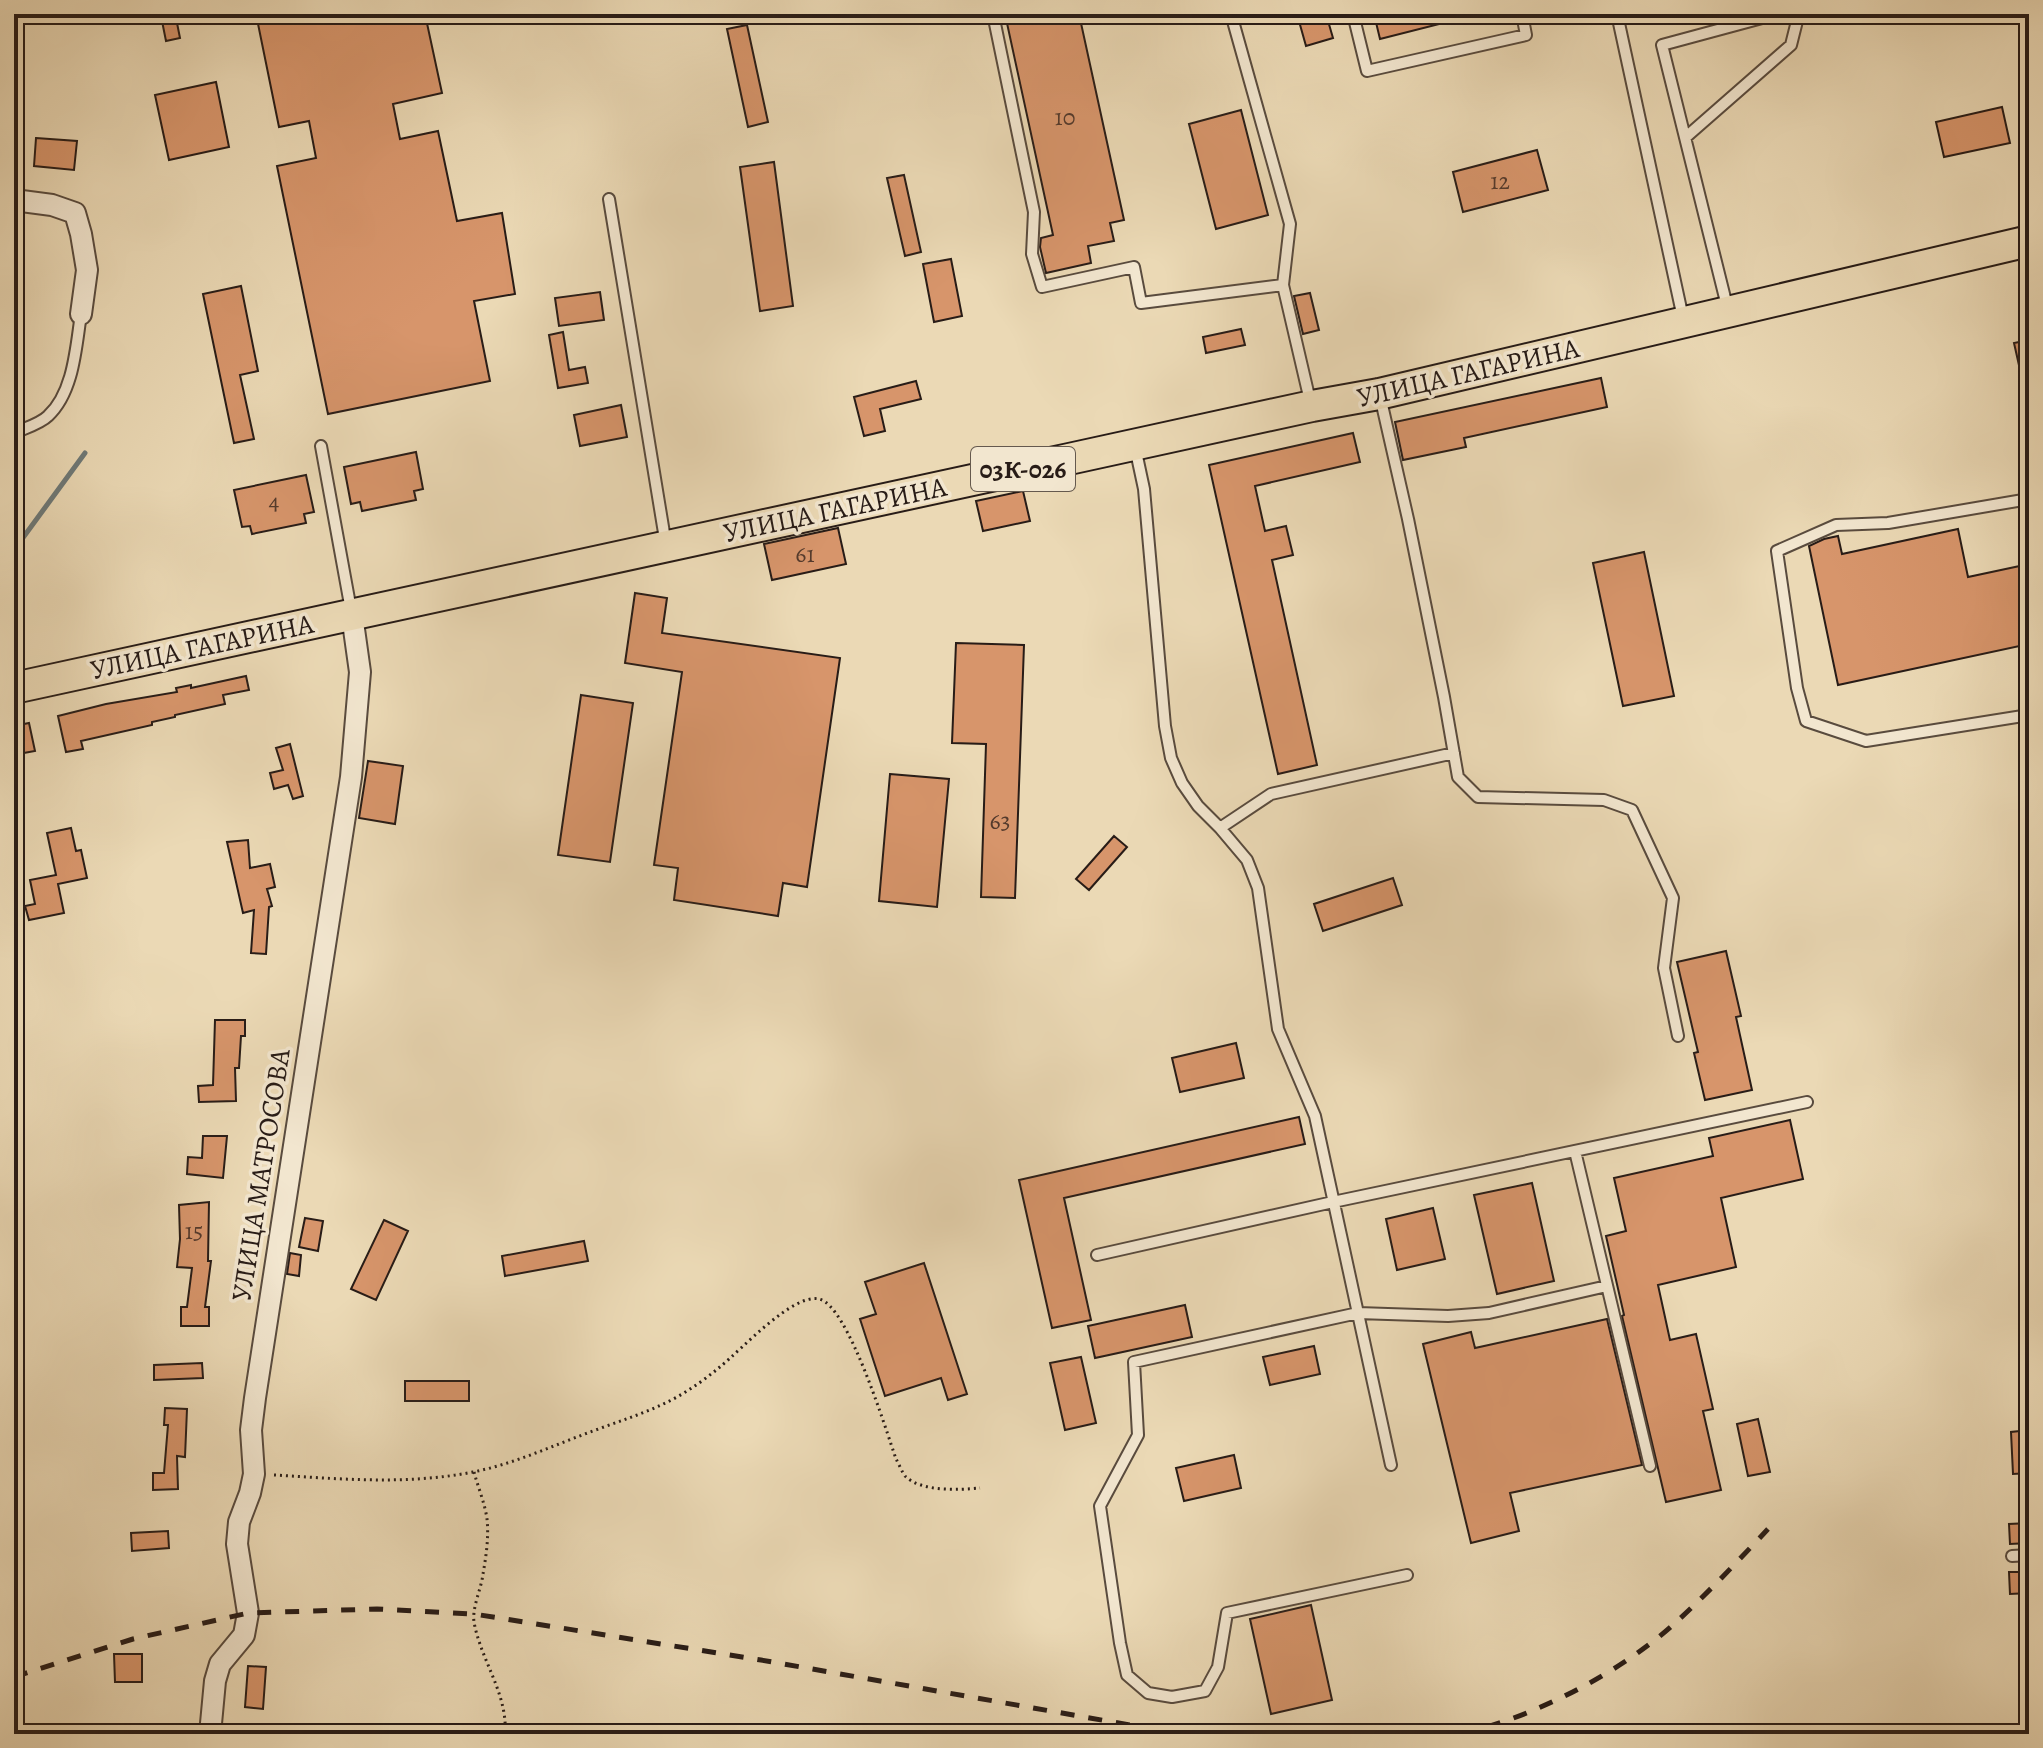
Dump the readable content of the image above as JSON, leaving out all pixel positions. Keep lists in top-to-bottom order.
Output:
{
  "streets": {
    "main road": ["УЛИЦА ГАГАРИНА", "03К-026"],
    "street": ["УЛИЦА МАТРОСОВА"]
  },
  "crossings": [
    ["УЛИЦА ГАГАРИНА", "УЛИЦА МАТРОСОВА"]
  ],
  "house_numbers": [
    "10",
    "12",
    "4",
    "61",
    "63",
    "15"
  ]
}
